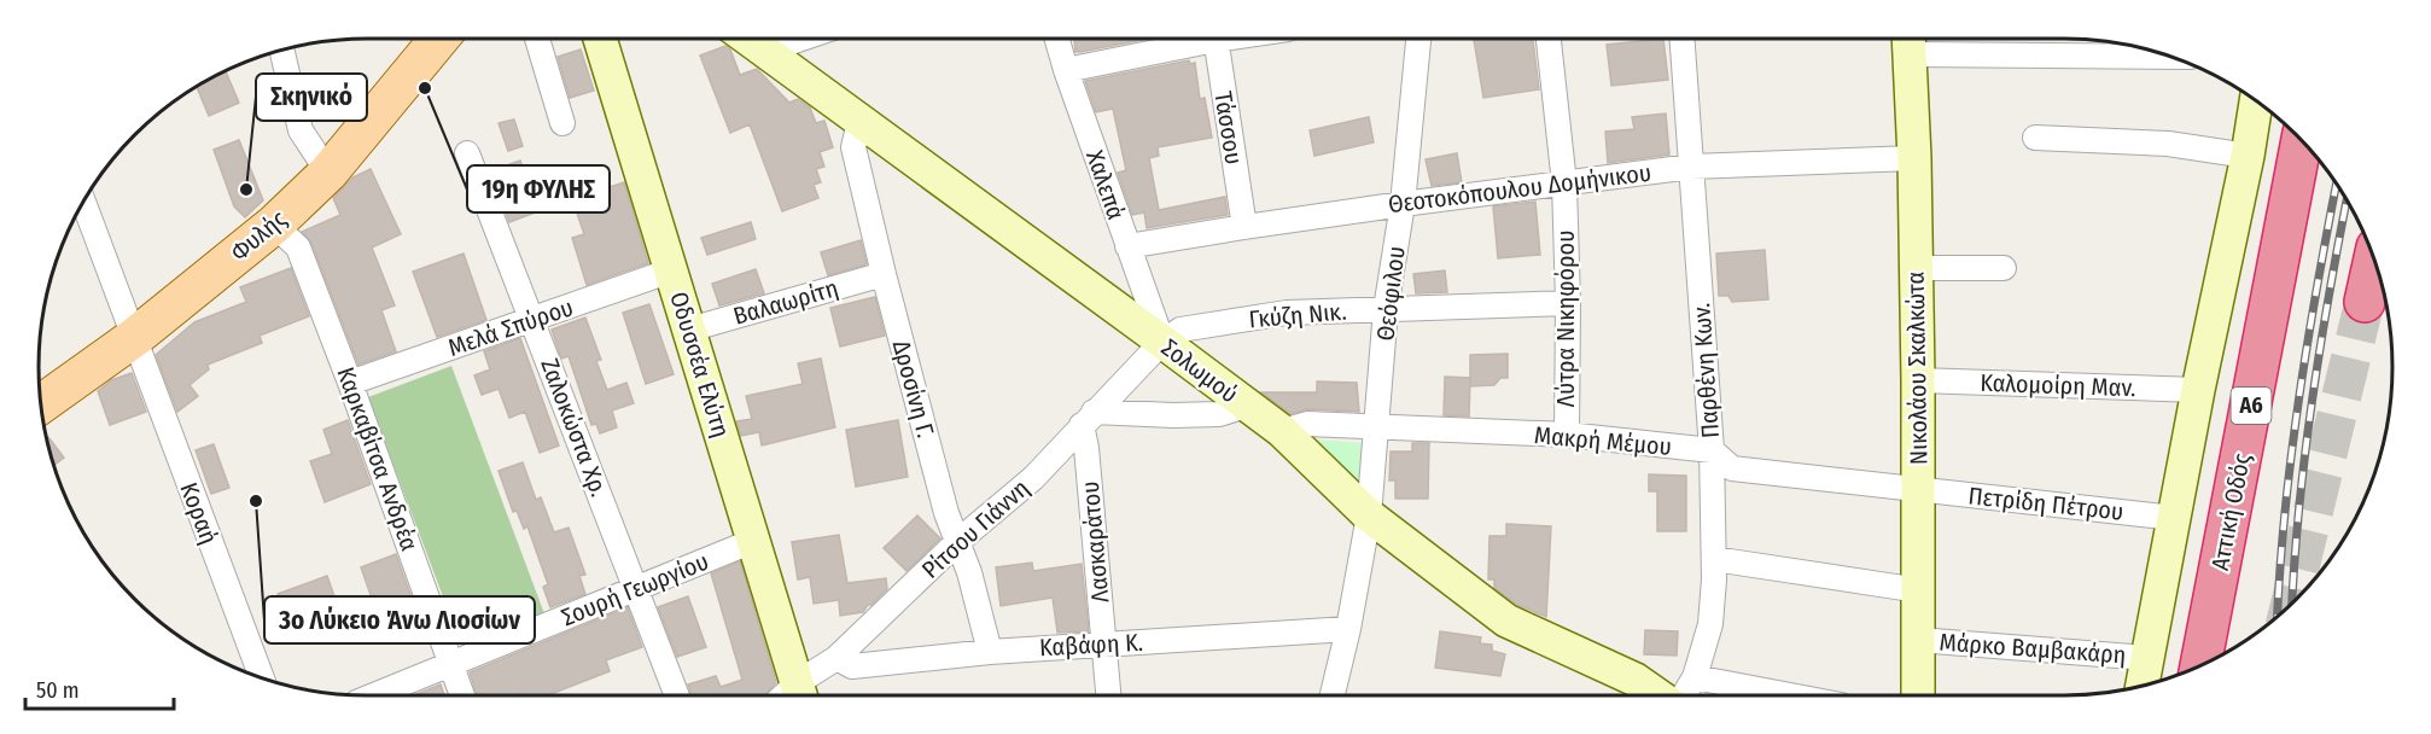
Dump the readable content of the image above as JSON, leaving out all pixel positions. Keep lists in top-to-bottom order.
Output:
{
  "streets": {
    "highway": ["Α6", "Αττική Οδός"],
    "main road": ["Φυλής"],
    "street": [
      "Τάσσου",
      "Χαλεπά",
      "Θεοτοκόπουλου Δομήνικου",
      "Θεόφιλου",
      "Βαλαωρίτη",
      "Γκύζη Νικ.",
      "Λύτρα Νικηφόρου",
      "Μελά Σπύρου",
      "Οδυσσέα Ελύτη",
      "Νικολάου Σκαλκώτα",
      "Σολωμού",
      "Παρθένη Κων.",
      "Καλομοίρη Μαν.",
      "Δροσίνη Γ.",
      "Ζαλοκώστα Χρ.",
      "Μακρή Μέμου",
      "Καρκαβίτσα Ανδρέα",
      "Πετρίδη Πέτρου",
      "Κοραή",
      "Ρίτσου Γιάννη",
      "Λασκαράτου",
      "Σουρή Γεωργίου",
      "Καβάφη Κ.",
      "Μάρκο Βαμβακάρη"
    ]
  },
  "crossings": [
    ["Τάσσου", "Θεοτοκόπουλου Δομήνικου"],
    ["Χαλεπά", "Θεοτοκόπουλου Δομήνικου"],
    ["Χαλεπά", "Γκύζη Νικ."],
    ["Χαλεπά", "Σολωμού"],
    ["Χαλεπά", "Ρίτσου Γιάννη"],
    ["Θεοτοκόπουλου Δομήνικου", "Θεόφιλου"],
    ["Θεοτοκόπουλου Δομήνικου", "Λύτρα Νικηφόρου"],
    ["Θεοτοκόπουλου Δομήνικου", "Νικολάου Σκαλκώτα"],
    ["Θεοτοκόπουλου Δομήνικου", "Παρθένη Κων."],
    ["Φυλής", "Καρκαβίτσα Ανδρέα"],
    ["Φυλής", "Κοραή"],
    ["Θεόφιλου", "Γκύζη Νικ."],
    ["Θεόφιλου", "Σολωμού"],
    ["Θεόφιλου", "Μακρή Μέμου"],
    ["Θεόφιλου", "Καβάφη Κ."],
    ["Βαλαωρίτη", "Οδυσσέα Ελύτη"],
    ["Βαλαωρίτη", "Δροσίνη Γ."],
    ["Γκύζη Νικ.", "Λύτρα Νικηφόρου"],
    ["Γκύζη Νικ.", "Σολωμού"],
    ["Γκύζη Νικ.", "Ρίτσου Γιάννη"],
    ["Λύτρα Νικηφόρου", "Μακρή Μέμου"],
    ["Μελά Σπύρου", "Οδυσσέα Ελύτη"],
    ["Μελά Σπύρου", "Ζαλοκώστα Χρ."],
    ["Μελά Σπύρου", "Καρκαβίτσα Ανδρέα"],
    ["Οδυσσέα Ελύτη", "Σουρή Γεωργίου"],
    ["Νικολάου Σκαλκώτα", "Καλομοίρη Μαν."],
    ["Νικολάου Σκαλκώτα", "Μακρή Μέμου"],
    ["Νικολάου Σκαλκώτα", "Πετρίδη Πέτρου"],
    ["Νικολάου Σκαλκώτα", "Μάρκο Βαμβακάρη"],
    ["Σολωμού", "Δροσίνη Γ."],
    ["Σολωμού", "Μακρή Μέμου"],
    ["Σολωμού", "Ρίτσου Γιάννη"],
    ["Παρθένη Κων.", "Μακρή Μέμου"],
    ["Δροσίνη Γ.", "Ρίτσου Γιάννη"],
    ["Δροσίνη Γ.", "Καβάφη Κ."],
    ["Ζαλοκώστα Χρ.", "Σουρή Γεωργίου"],
    ["Μακρή Μέμου", "Πετρίδη Πέτρου"],
    ["Καρκαβίτσα Ανδρέα", "Σουρή Γεωργίου"],
    ["Ρίτσου Γιάννη", "Λασκαράτου"],
    ["Ρίτσου Γιάννη", "Καβάφη Κ."],
    ["Λασκαράτου", "Καβάφη Κ."]
  ],
  "places": ["19η ΦΥΛΗΣ", "Σκηνικό", "3ο Λύκειο Άνω Λιοσίων"],
  "scale_bar": "50 m"
}
